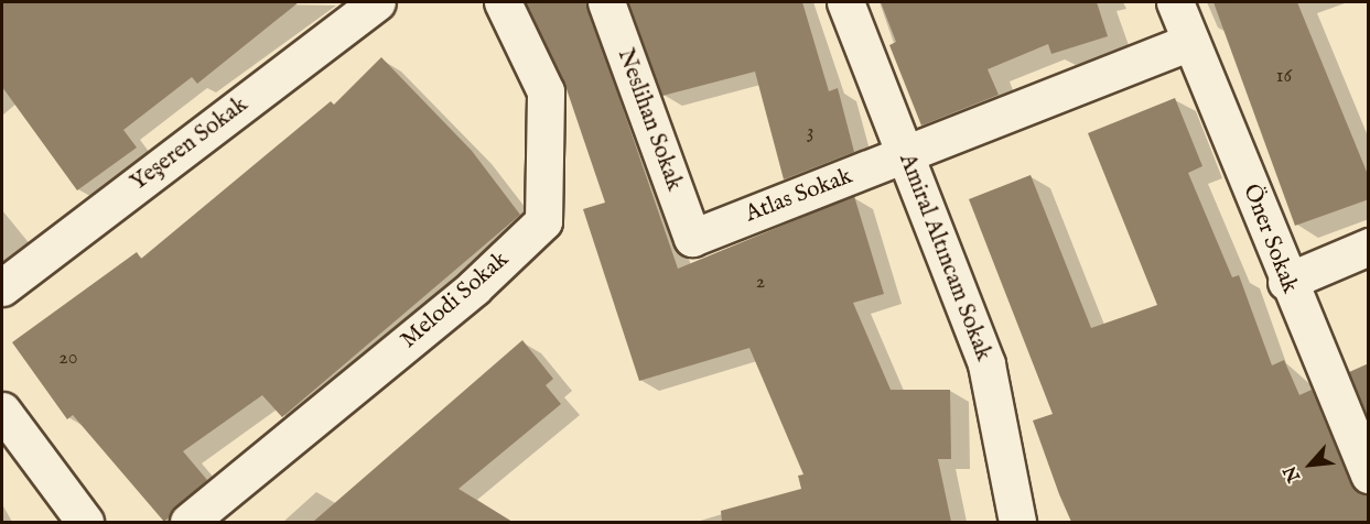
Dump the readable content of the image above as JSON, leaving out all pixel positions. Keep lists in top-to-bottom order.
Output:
{
  "streets": {
    "street": [
      "Neslihan Sokak",
      "Yeşeren Sokak",
      "Atlas Sokak",
      "Öner Sokak",
      "Amiral Altıncam Sokak",
      "Melodi Sokak"
    ]
  },
  "crossings": [
    ["Neslihan Sokak", "Atlas Sokak"],
    ["Atlas Sokak", "Öner Sokak"],
    ["Atlas Sokak", "Amiral Altıncam Sokak"]
  ],
  "house_numbers": [
    "16",
    "3",
    "2",
    "20"
  ],
  "north": "bottom left"
}
